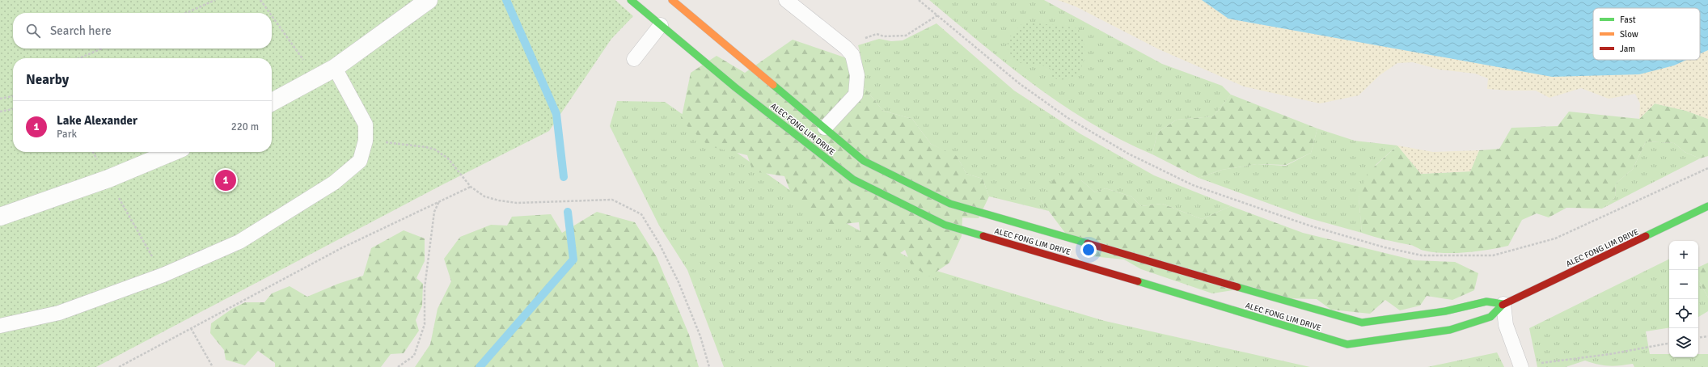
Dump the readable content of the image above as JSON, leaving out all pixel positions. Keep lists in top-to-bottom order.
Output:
{
  "streets": {
    "street": ["ALEC FONG LIM DRIVE"]
  },
  "legend": ["Fast", "Slow", "Jam"],
  "page": {
    "search": "Search here",
    "heading": "Nearby",
    "list": [
      {
        "mark": "1",
        "name": "Lake Alexander",
        "note": "Park",
        "value": "220 m"
      }
    ],
    "pins": "1",
    "map_buttons": ["+", "−"]
  }
}
